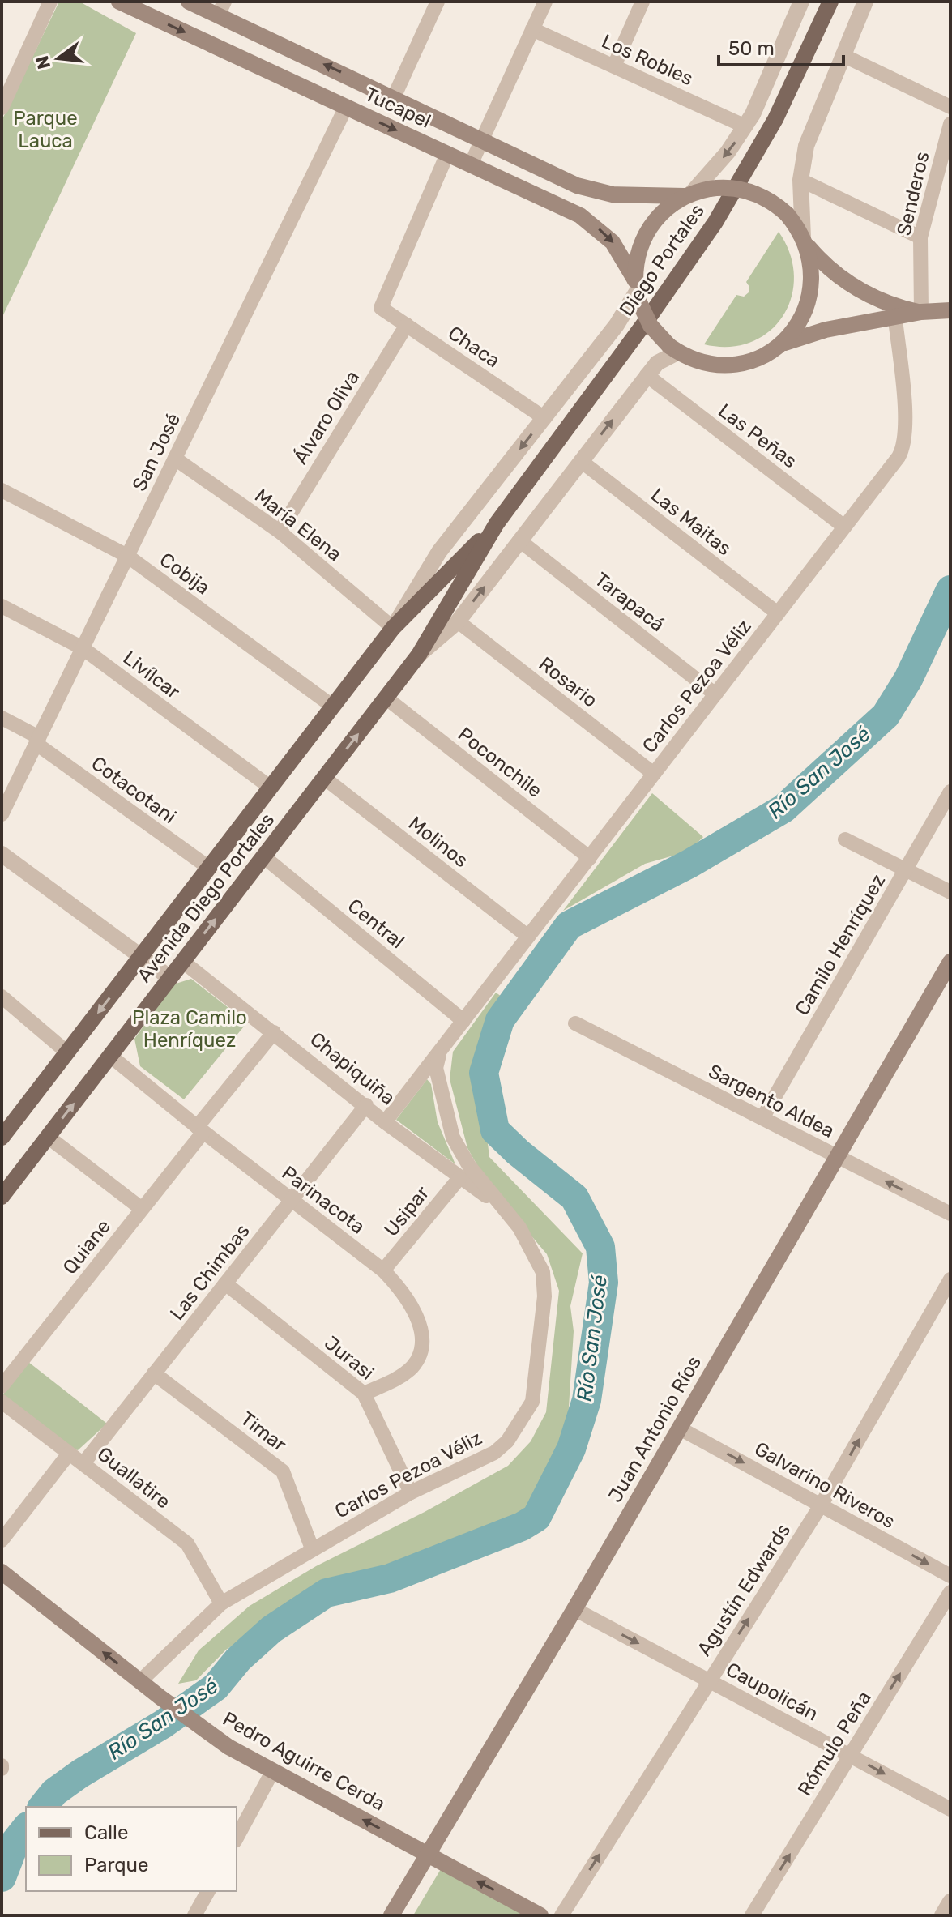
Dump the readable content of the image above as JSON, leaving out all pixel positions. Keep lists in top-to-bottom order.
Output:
{
  "streets": {
    "main road": [
      "Tucapel",
      "Diego Portales",
      "Avenida Diego Portales",
      "Juan Antonio Ríos",
      "Pedro Aguirre Cerda"
    ],
    "street": [
      "Los Robles",
      "Senderos",
      "Chaca",
      "Álvaro Oliva",
      "Las Peñas",
      "San José",
      "Las Maitas",
      "María Elena",
      "Cobija",
      "Tarapacá",
      "Livílcar",
      "Rosario",
      "Carlos Pezoa Véliz",
      "Poconchile",
      "Cotacotani",
      "Molinos",
      "Central",
      "Camilo Henríquez",
      "Chapiquiña",
      "Sargento Aldea",
      "Parinacota",
      "Usipar",
      "Quiane",
      "Las Chimbas",
      "Jurasi",
      "Timar",
      "Guallatire",
      "Galvarino Riveros",
      "Agustín Edwards",
      "Caupolicán",
      "Rómulo Peña"
    ]
  },
  "crossings": [
    ["Los Robles", "Diego Portales"],
    ["Tucapel", "Diego Portales"],
    ["Tucapel", "Chaca"],
    ["Tucapel", "San José"],
    ["Diego Portales", "Chaca"],
    ["Diego Portales", "María Elena"],
    ["Diego Portales", "Avenida Diego Portales"],
    ["Chaca", "Álvaro Oliva"],
    ["Álvaro Oliva", "María Elena"],
    ["Las Peñas", "Carlos Pezoa Véliz"],
    ["San José", "María Elena"],
    ["San José", "Cobija"],
    ["San José", "Livílcar"],
    ["San José", "Cotacotani"],
    ["Las Maitas", "Carlos Pezoa Véliz"],
    ["María Elena", "Avenida Diego Portales"],
    ["Cobija", "Avenida Diego Portales"],
    ["Tarapacá", "Carlos Pezoa Véliz"],
    ["Livílcar", "Avenida Diego Portales"],
    ["Rosario", "Carlos Pezoa Véliz"],
    ["Carlos Pezoa Véliz", "Poconchile"],
    ["Carlos Pezoa Véliz", "Molinos"],
    ["Carlos Pezoa Véliz", "Central"],
    ["Carlos Pezoa Véliz", "Chapiquiña"],
    ["Carlos Pezoa Véliz", "Jurasi"],
    ["Carlos Pezoa Véliz", "Timar"],
    ["Carlos Pezoa Véliz", "Guallatire"],
    ["Carlos Pezoa Véliz", "Pedro Aguirre Cerda"],
    ["Poconchile", "Avenida Diego Portales"],
    ["Cotacotani", "Avenida Diego Portales"],
    ["Molinos", "Avenida Diego Portales"],
    ["Avenida Diego Portales", "Central"],
    ["Avenida Diego Portales", "Chapiquiña"],
    ["Avenida Diego Portales", "Parinacota"],
    ["Camilo Henríquez", "Sargento Aldea"],
    ["Chapiquiña", "Usipar"],
    ["Chapiquiña", "Quiane"],
    ["Chapiquiña", "Las Chimbas"],
    ["Sargento Aldea", "Juan Antonio Ríos"],
    ["Parinacota", "Usipar"],
    ["Parinacota", "Quiane"],
    ["Parinacota", "Las Chimbas"],
    ["Parinacota", "Jurasi"],
    ["Las Chimbas", "Jurasi"],
    ["Las Chimbas", "Timar"],
    ["Las Chimbas", "Guallatire"],
    ["Juan Antonio Ríos", "Galvarino Riveros"],
    ["Juan Antonio Ríos", "Caupolicán"],
    ["Juan Antonio Ríos", "Pedro Aguirre Cerda"],
    ["Galvarino Riveros", "Agustín Edwards"],
    ["Agustín Edwards", "Caupolicán"],
    ["Caupolicán", "Rómulo Peña"]
  ],
  "one_way": [
    "Galvarino Riveros",
    "Agustín Edwards",
    "Caupolicán",
    "Rómulo Peña",
    "Pedro Aguirre Cerda"
  ],
  "water": ["Río San José"],
  "parks": ["Parque Lauca", "Plaza Camilo Henríquez"],
  "legend": ["Calle", "Parque"],
  "scale_bar": "50 m",
  "north": "left"
}
